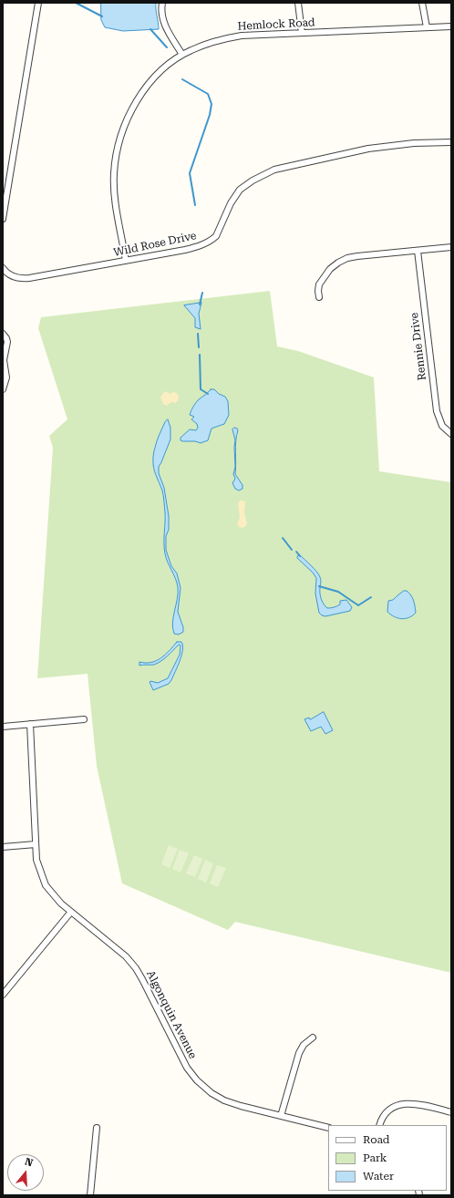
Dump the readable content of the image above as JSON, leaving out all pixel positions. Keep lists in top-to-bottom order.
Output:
{
  "streets": {
    "street": [
      "Hemlock Road",
      "Wild Rose Drive",
      "Rennie Drive",
      "Algonquin Avenue"
    ]
  },
  "crossings": [
    ["Hemlock Road", "Wild Rose Drive"]
  ],
  "legend": ["Road", "Park", "Water"],
  "north": "top"
}
